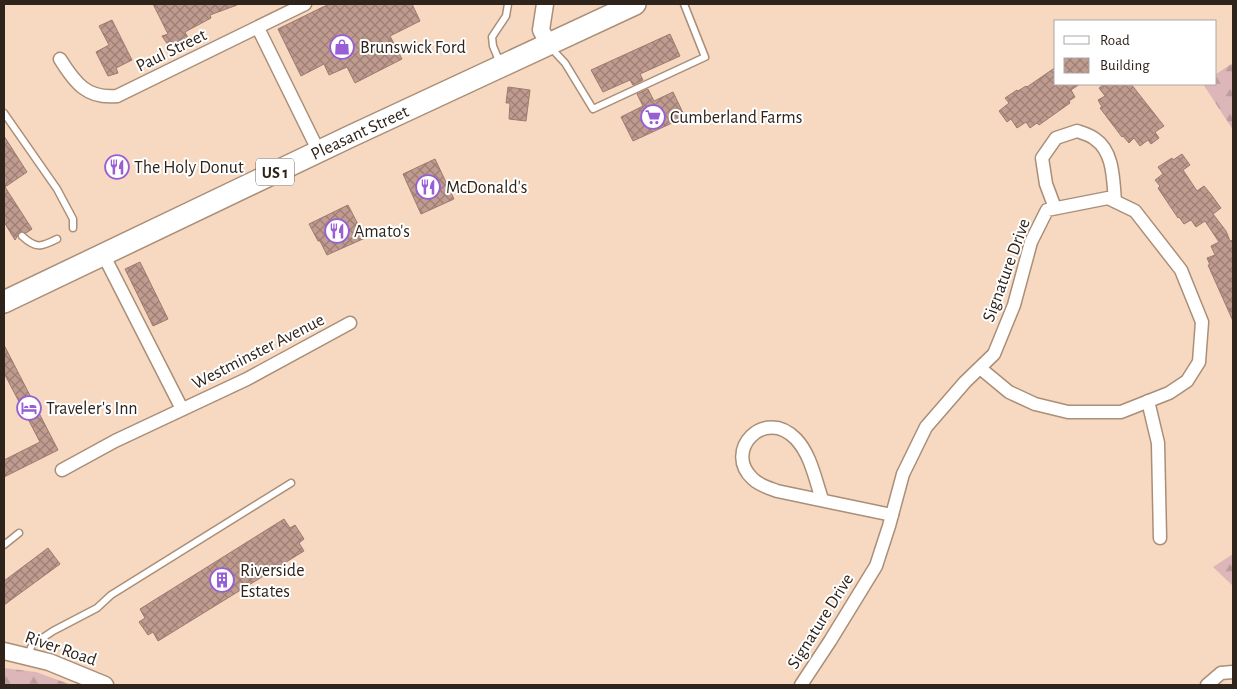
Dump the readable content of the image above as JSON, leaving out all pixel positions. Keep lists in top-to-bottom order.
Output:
{
  "streets": {
    "highway": ["Pleasant Street", "US 1"],
    "street": [
      "Paul Street",
      "Signature Drive",
      "Westminster Avenue",
      "River Road"
    ]
  },
  "crossings": [
    ["Pleasant Street", "Westminster Avenue"]
  ],
  "places": {
    "shop": ["Brunswick Ford"],
    "supermarket": ["Cumberland Farms"],
    "restaurant": ["The Holy Donut", "McDonald's", "Amato's"],
    "hotel": ["Traveler's Inn"],
    "building": ["Riverside Estates"]
  },
  "legend": ["Road", "Building"]
}
